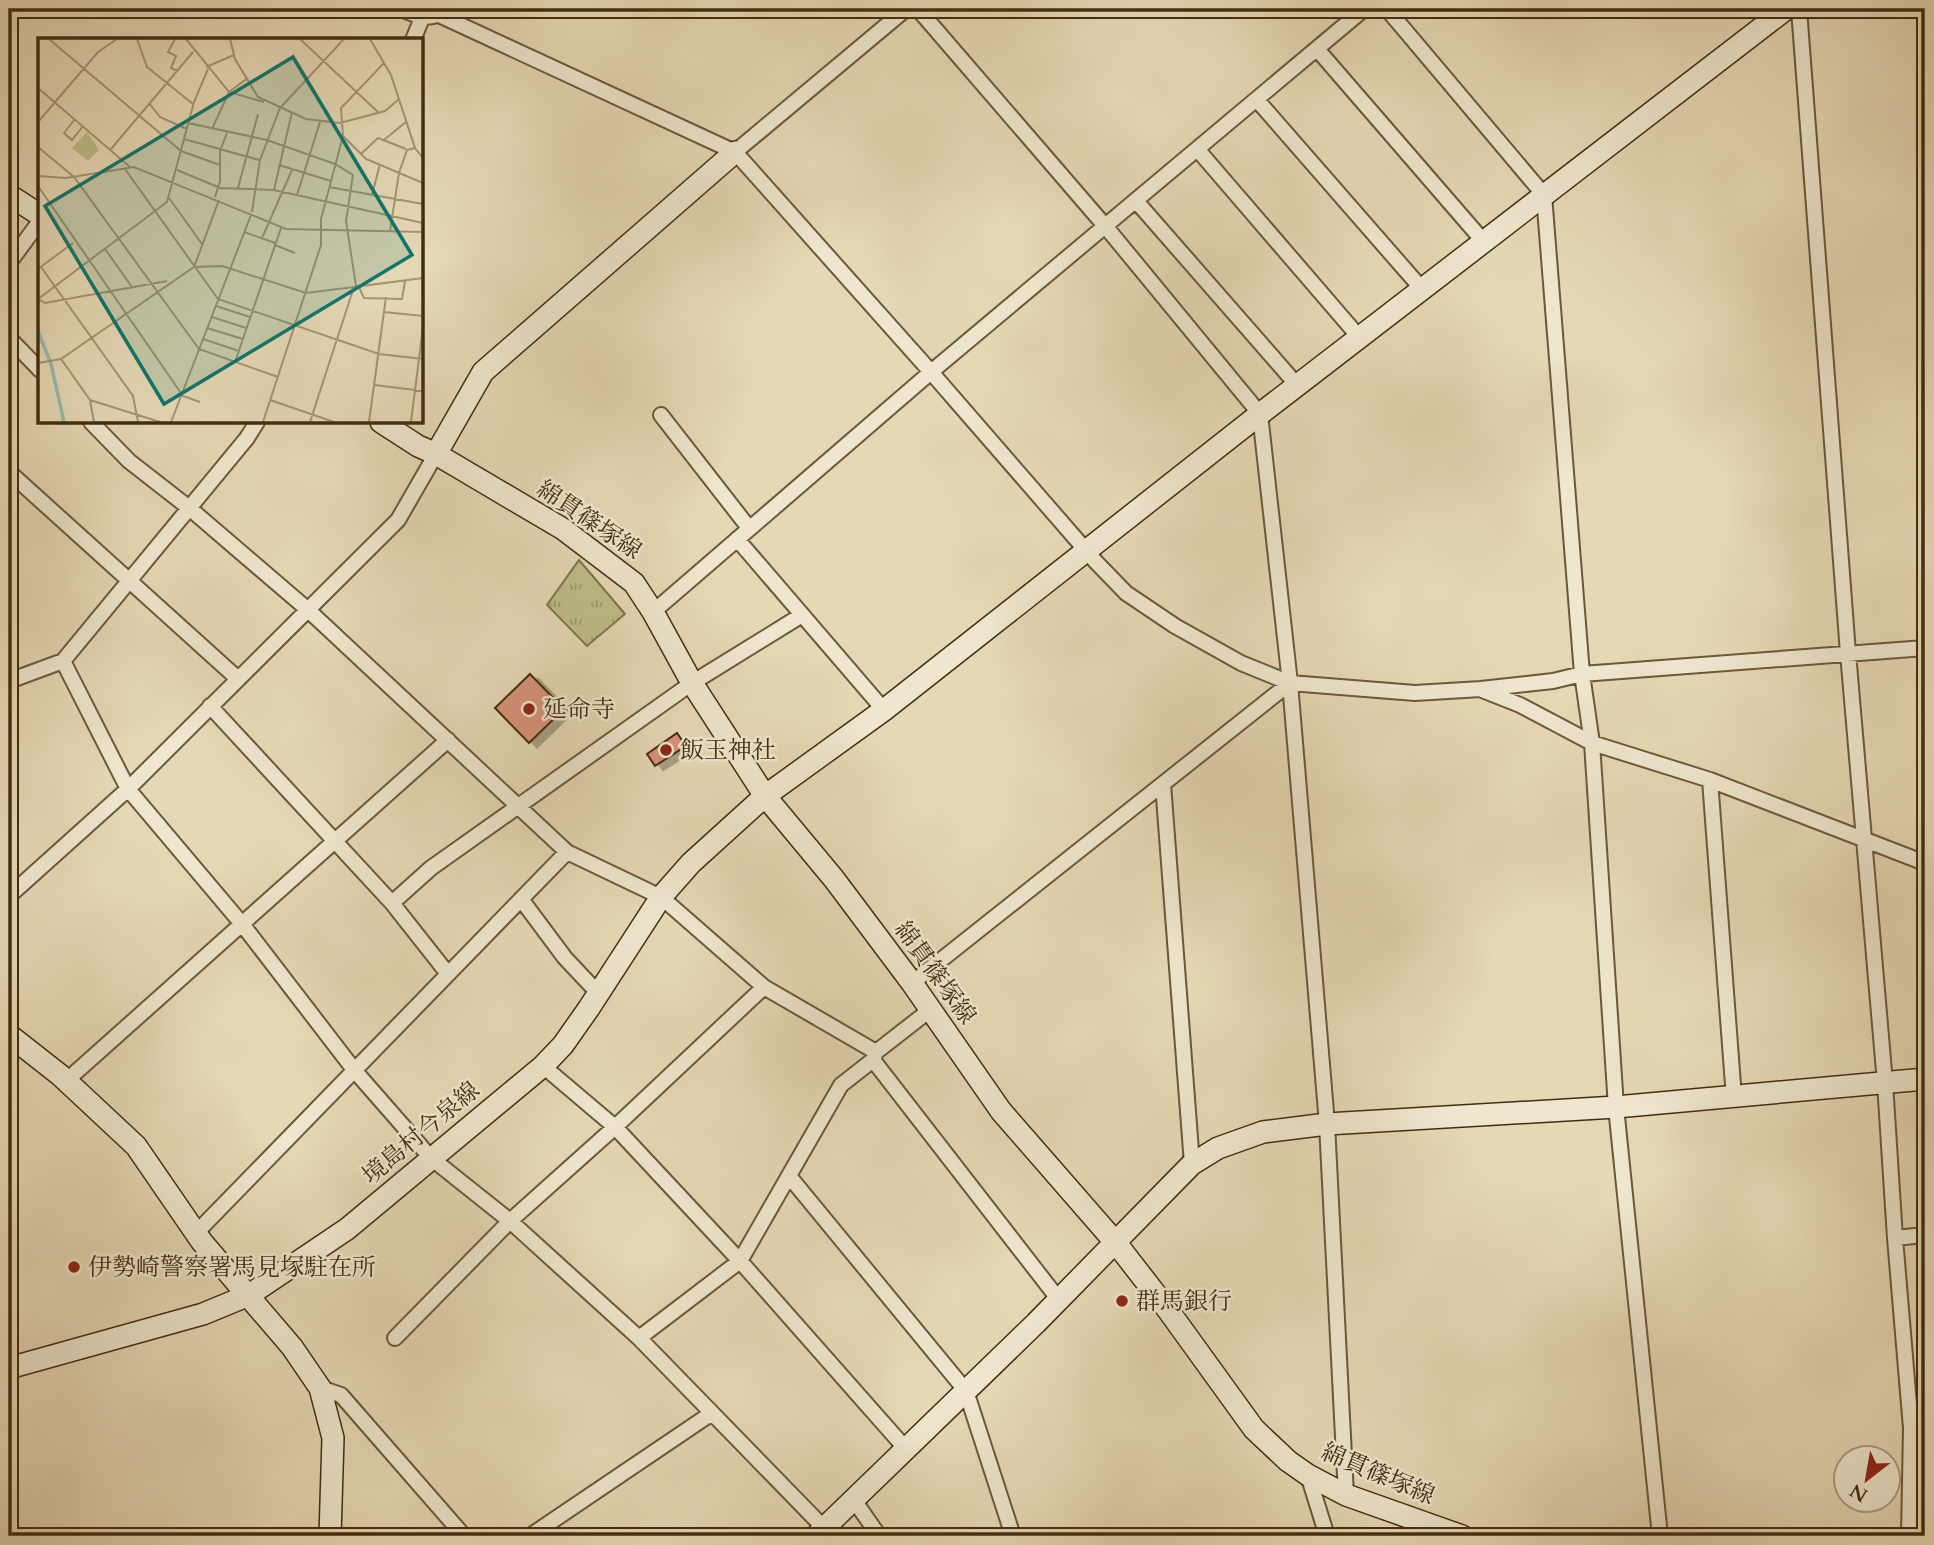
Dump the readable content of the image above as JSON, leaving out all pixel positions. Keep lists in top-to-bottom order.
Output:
{
  "streets": {
    "street": ["綿貫篠塚線", "境島村今泉線"]
  },
  "crossings": [
    ["綿貫篠塚線", "境島村今泉線"]
  ],
  "places": [
    "延命寺",
    "飯玉神社",
    "伊勢崎警察署馬見塚駐在所",
    "群馬銀行"
  ],
  "north": "bottom left"
}
